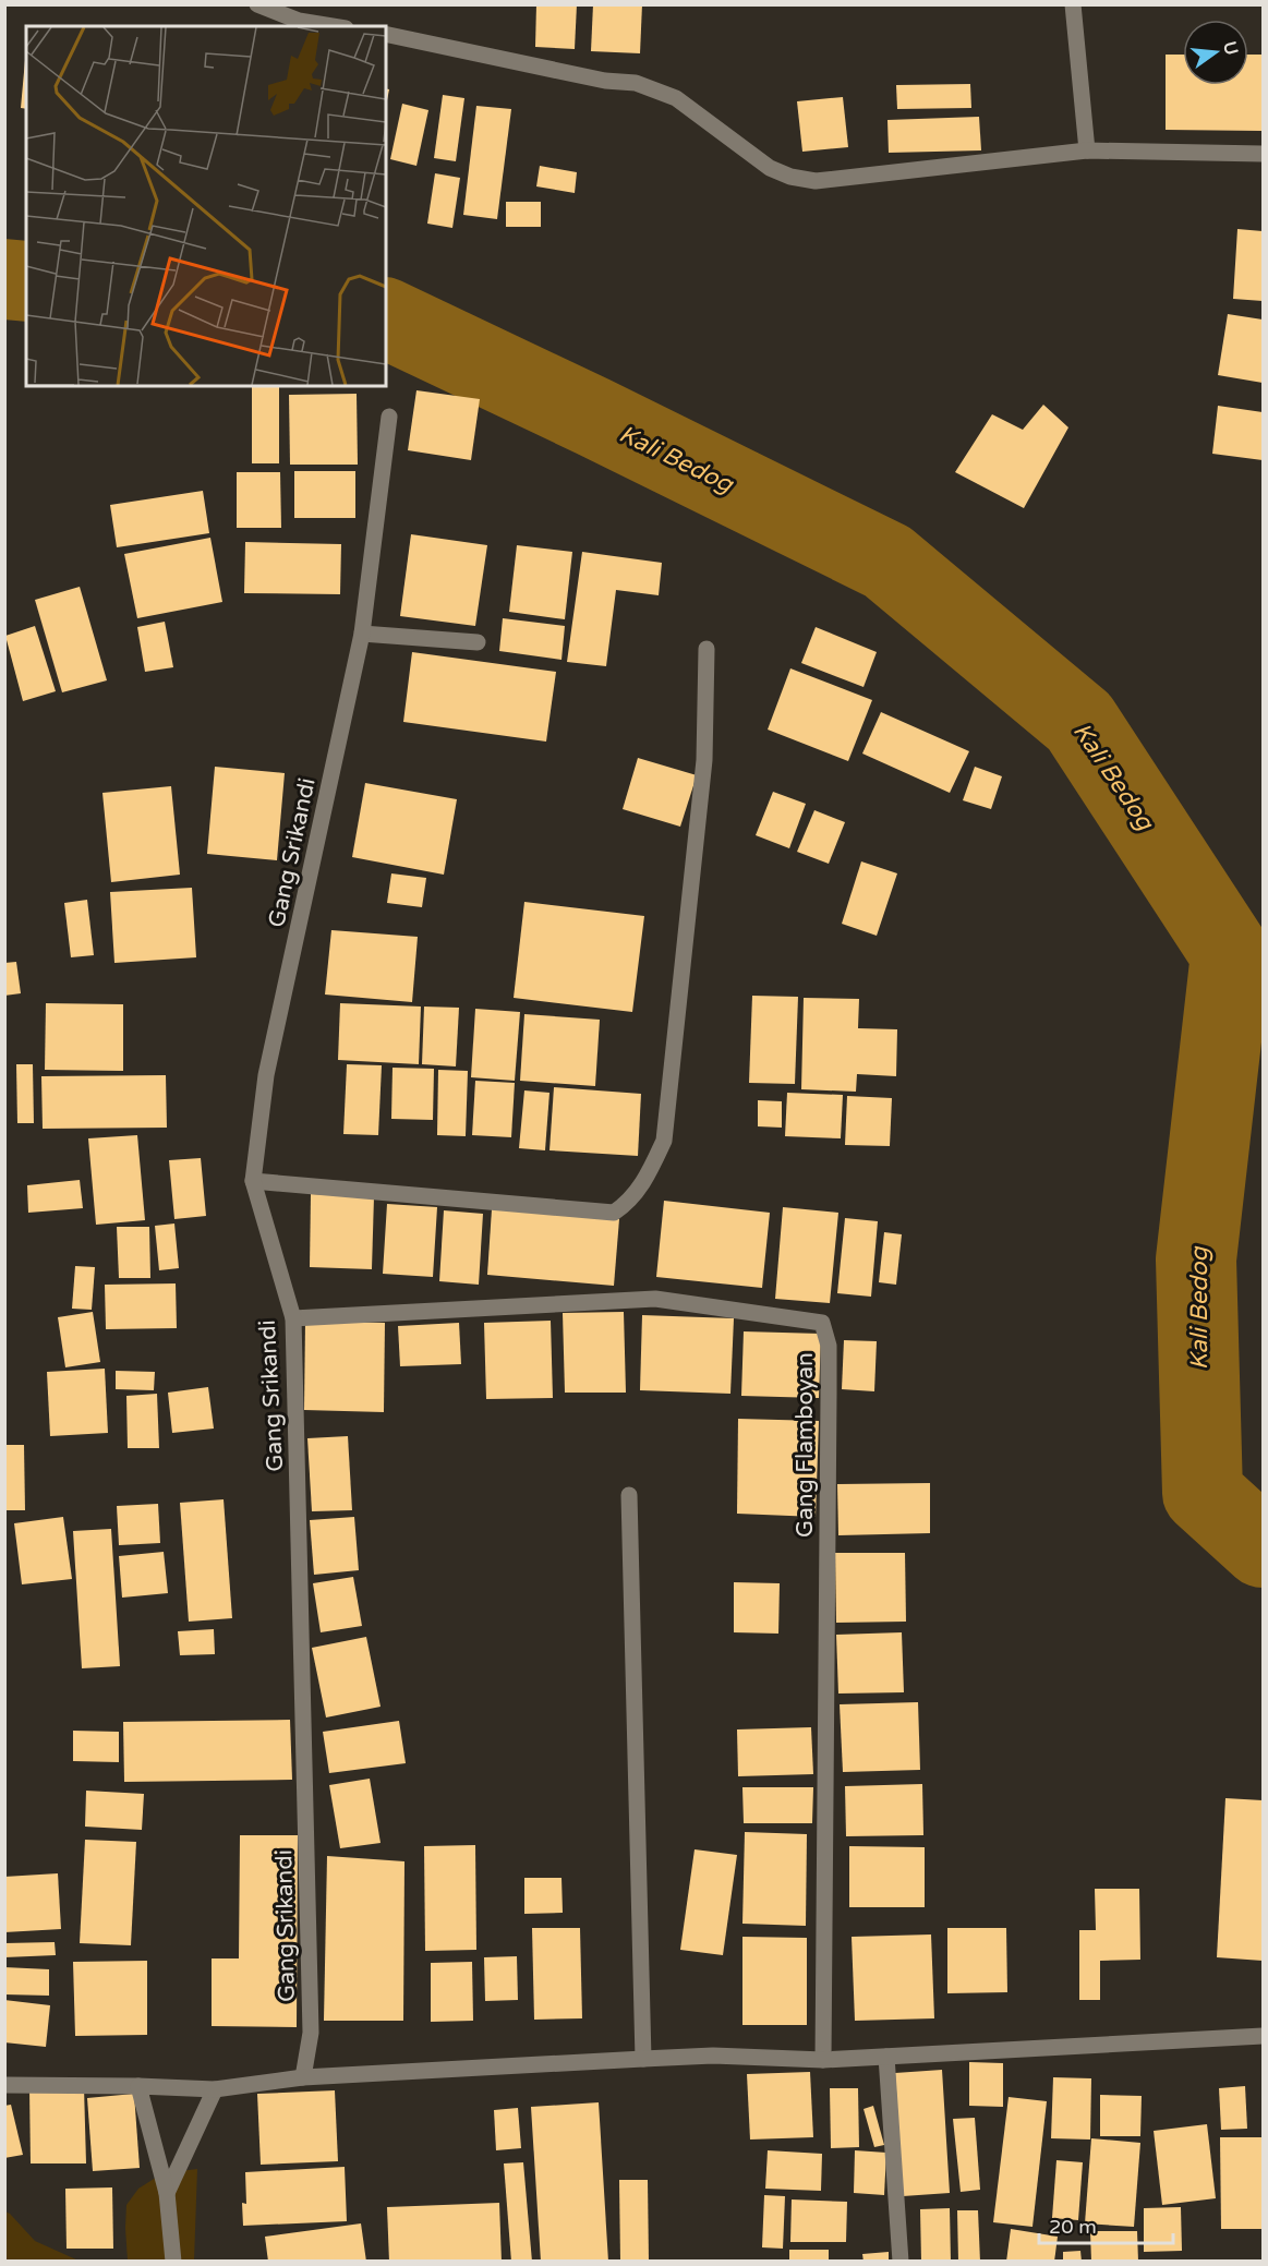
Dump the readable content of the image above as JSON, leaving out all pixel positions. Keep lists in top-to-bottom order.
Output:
{
  "streets": {
    "street": ["Gang Srikandi", "Gang Flamboyan"]
  },
  "crossings": [
    ["Gang Srikandi", "Gang Flamboyan"]
  ],
  "water": ["Kali Bedog"],
  "scale_bar": "20 m",
  "north": "right"
}
